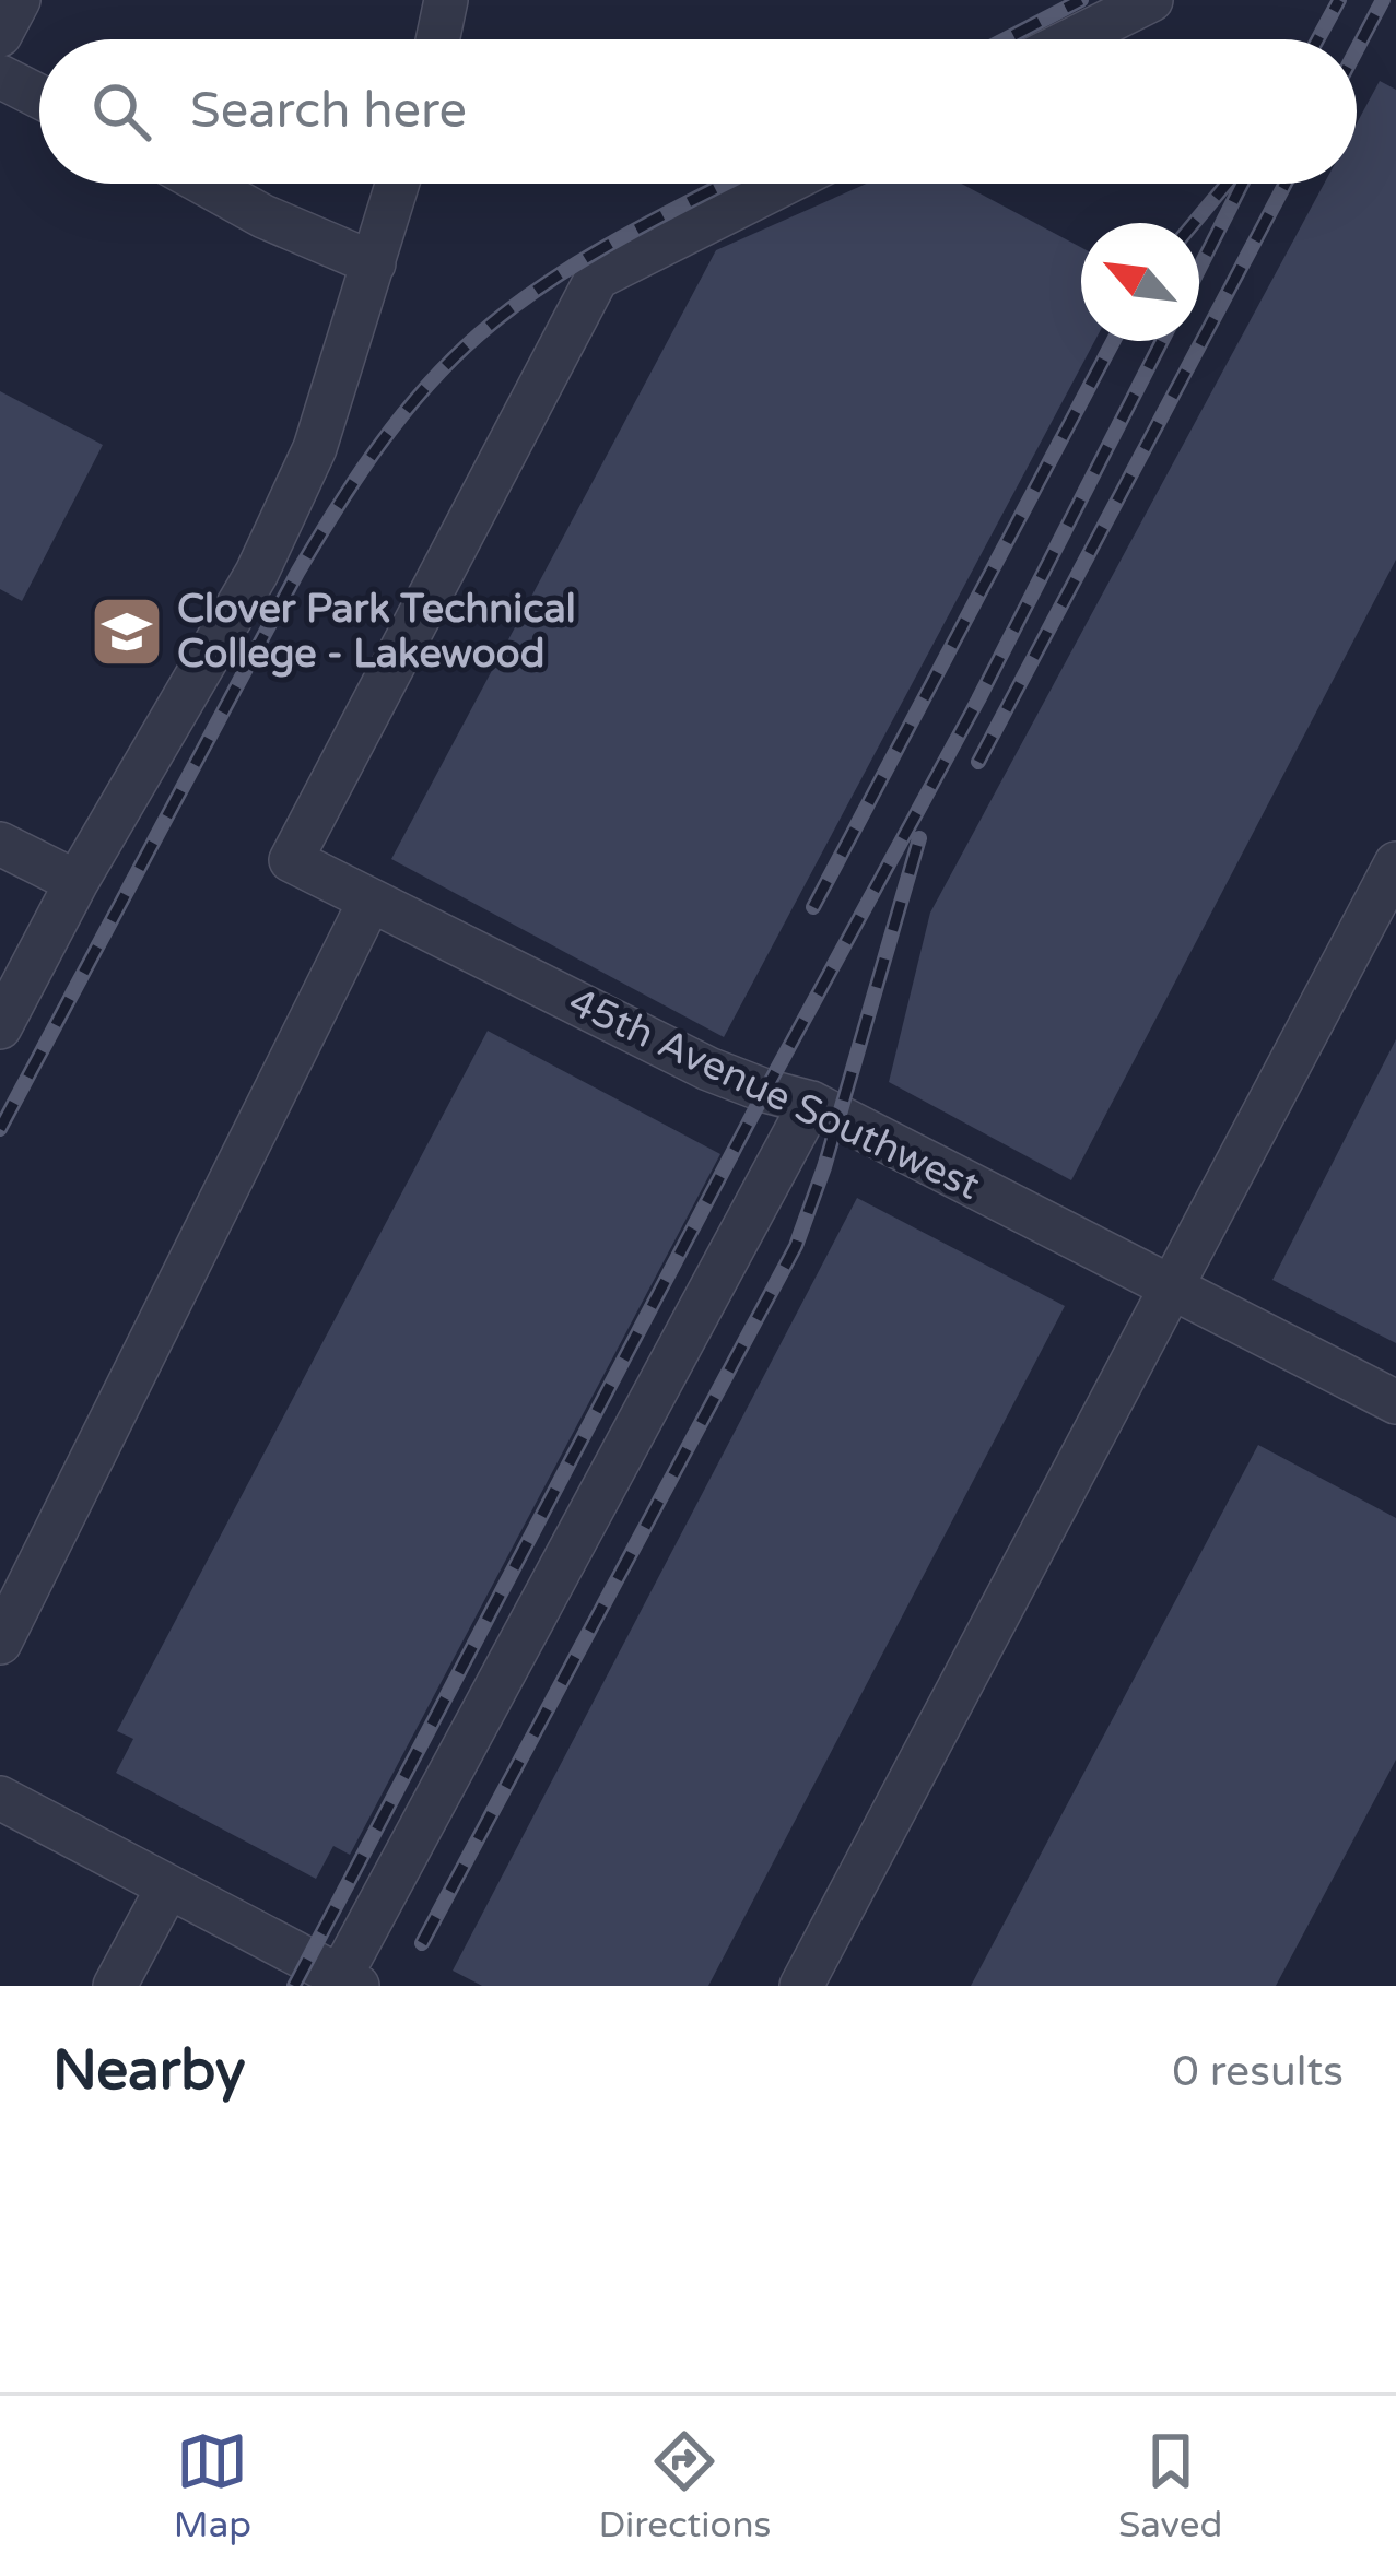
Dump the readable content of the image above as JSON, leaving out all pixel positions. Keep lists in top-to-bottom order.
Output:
{
  "streets": {
    "street": ["45th Avenue Southwest"]
  },
  "places": {
    "school or university": ["Clover Park Technical College - Lakewood"]
  },
  "north": "top left",
  "page": {
    "search": "Search here",
    "heading": ["Nearby", "0 results"],
    "nav": ["Map", "Directions", "Saved"]
  }
}
